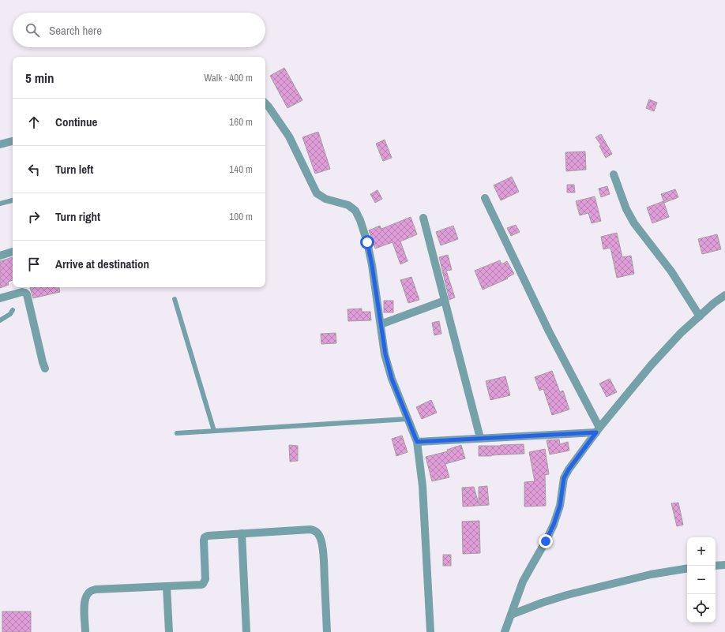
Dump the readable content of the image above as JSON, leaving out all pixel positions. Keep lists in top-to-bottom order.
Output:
{
  "page": {
    "search": "Search here",
    "heading": ["5 min", "Walk · 400 m"],
    "list": [
      ["Continue", "160 m"],
      ["Turn left", "140 m"],
      ["Turn right", "100 m"],
      "Arrive at destination"
    ],
    "map_buttons": ["+", "−"]
  }
}
